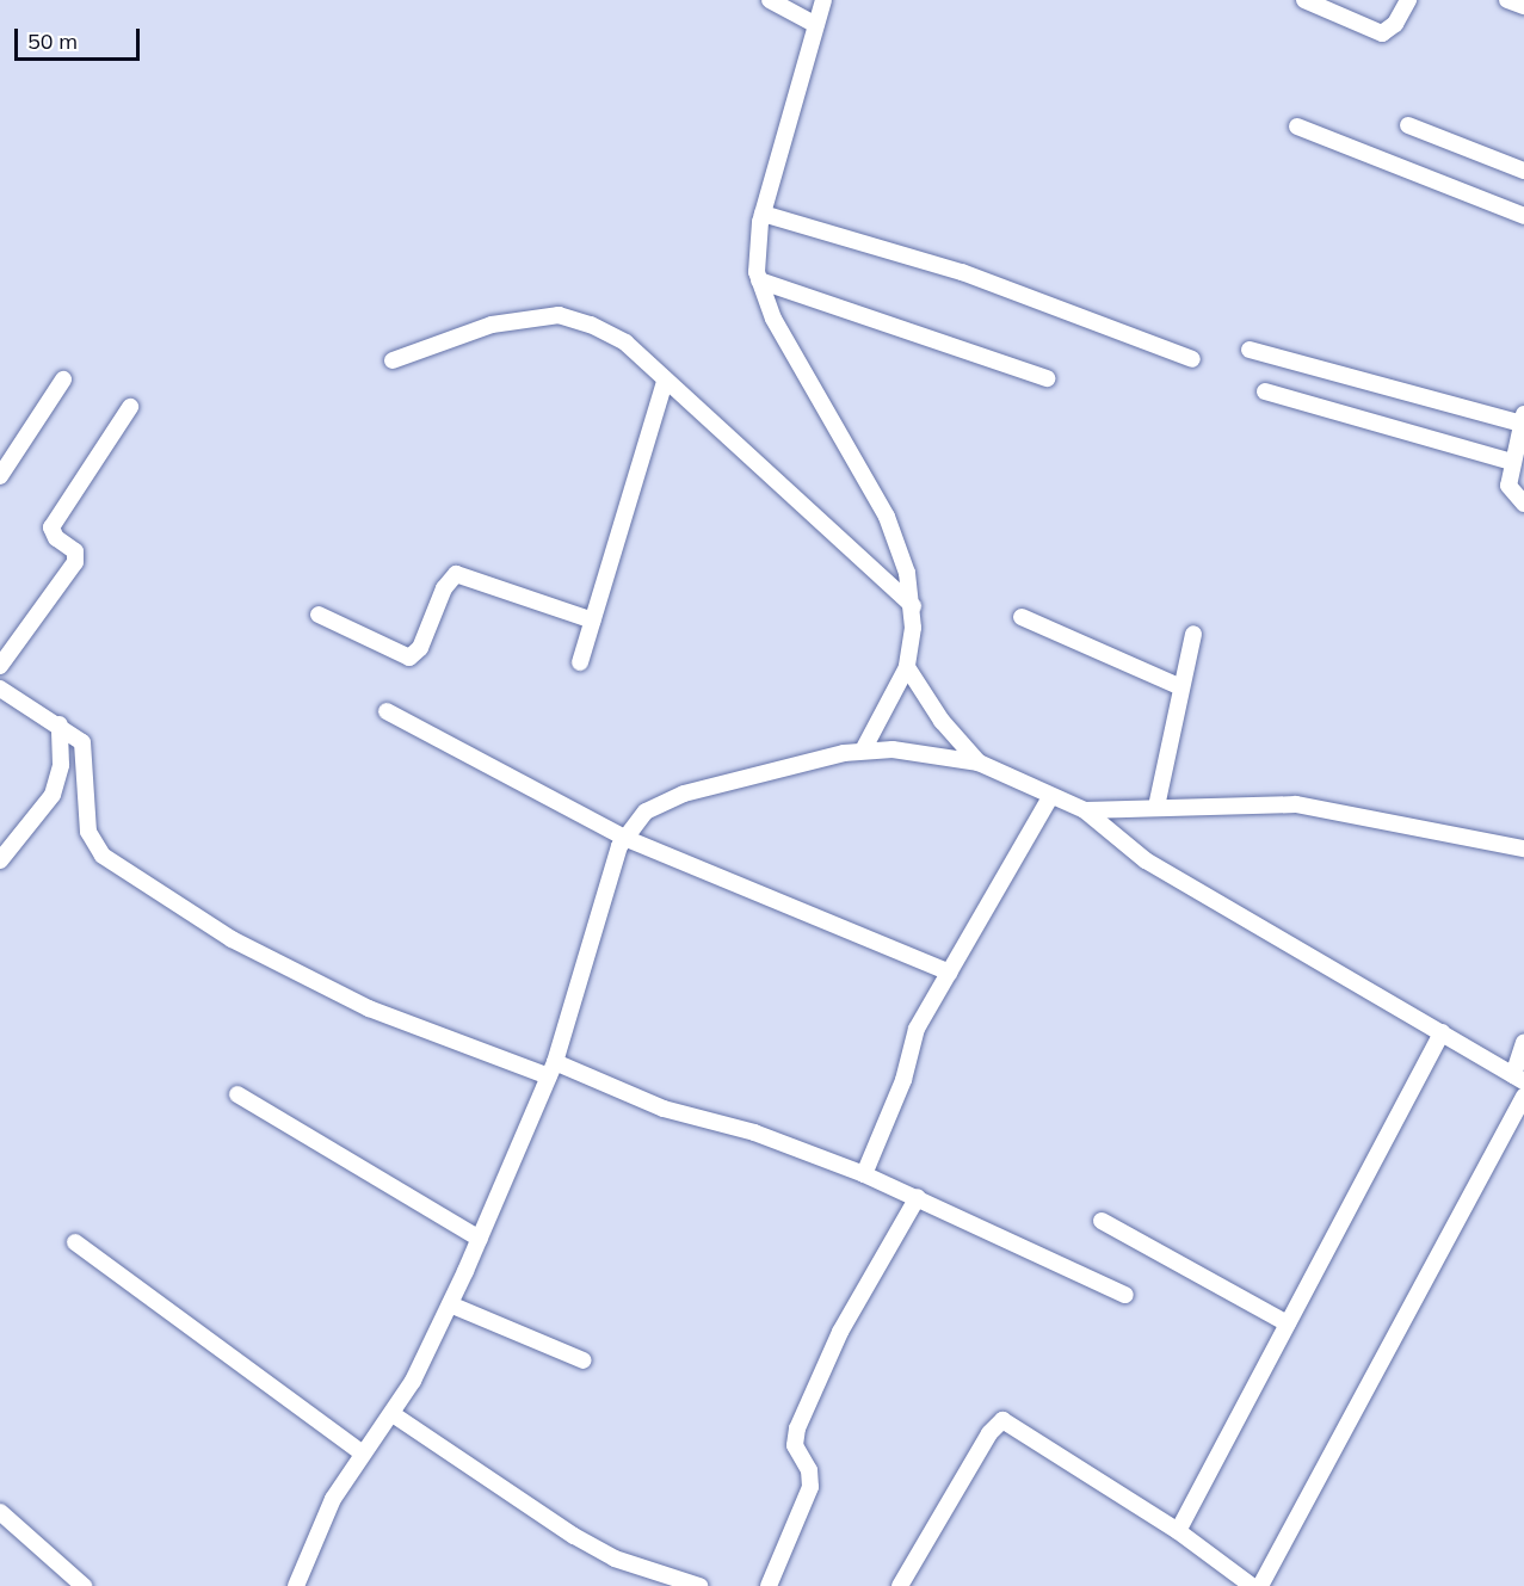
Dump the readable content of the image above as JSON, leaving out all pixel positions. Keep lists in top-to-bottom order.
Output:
{
  "scale_bar": "50 m"
}
